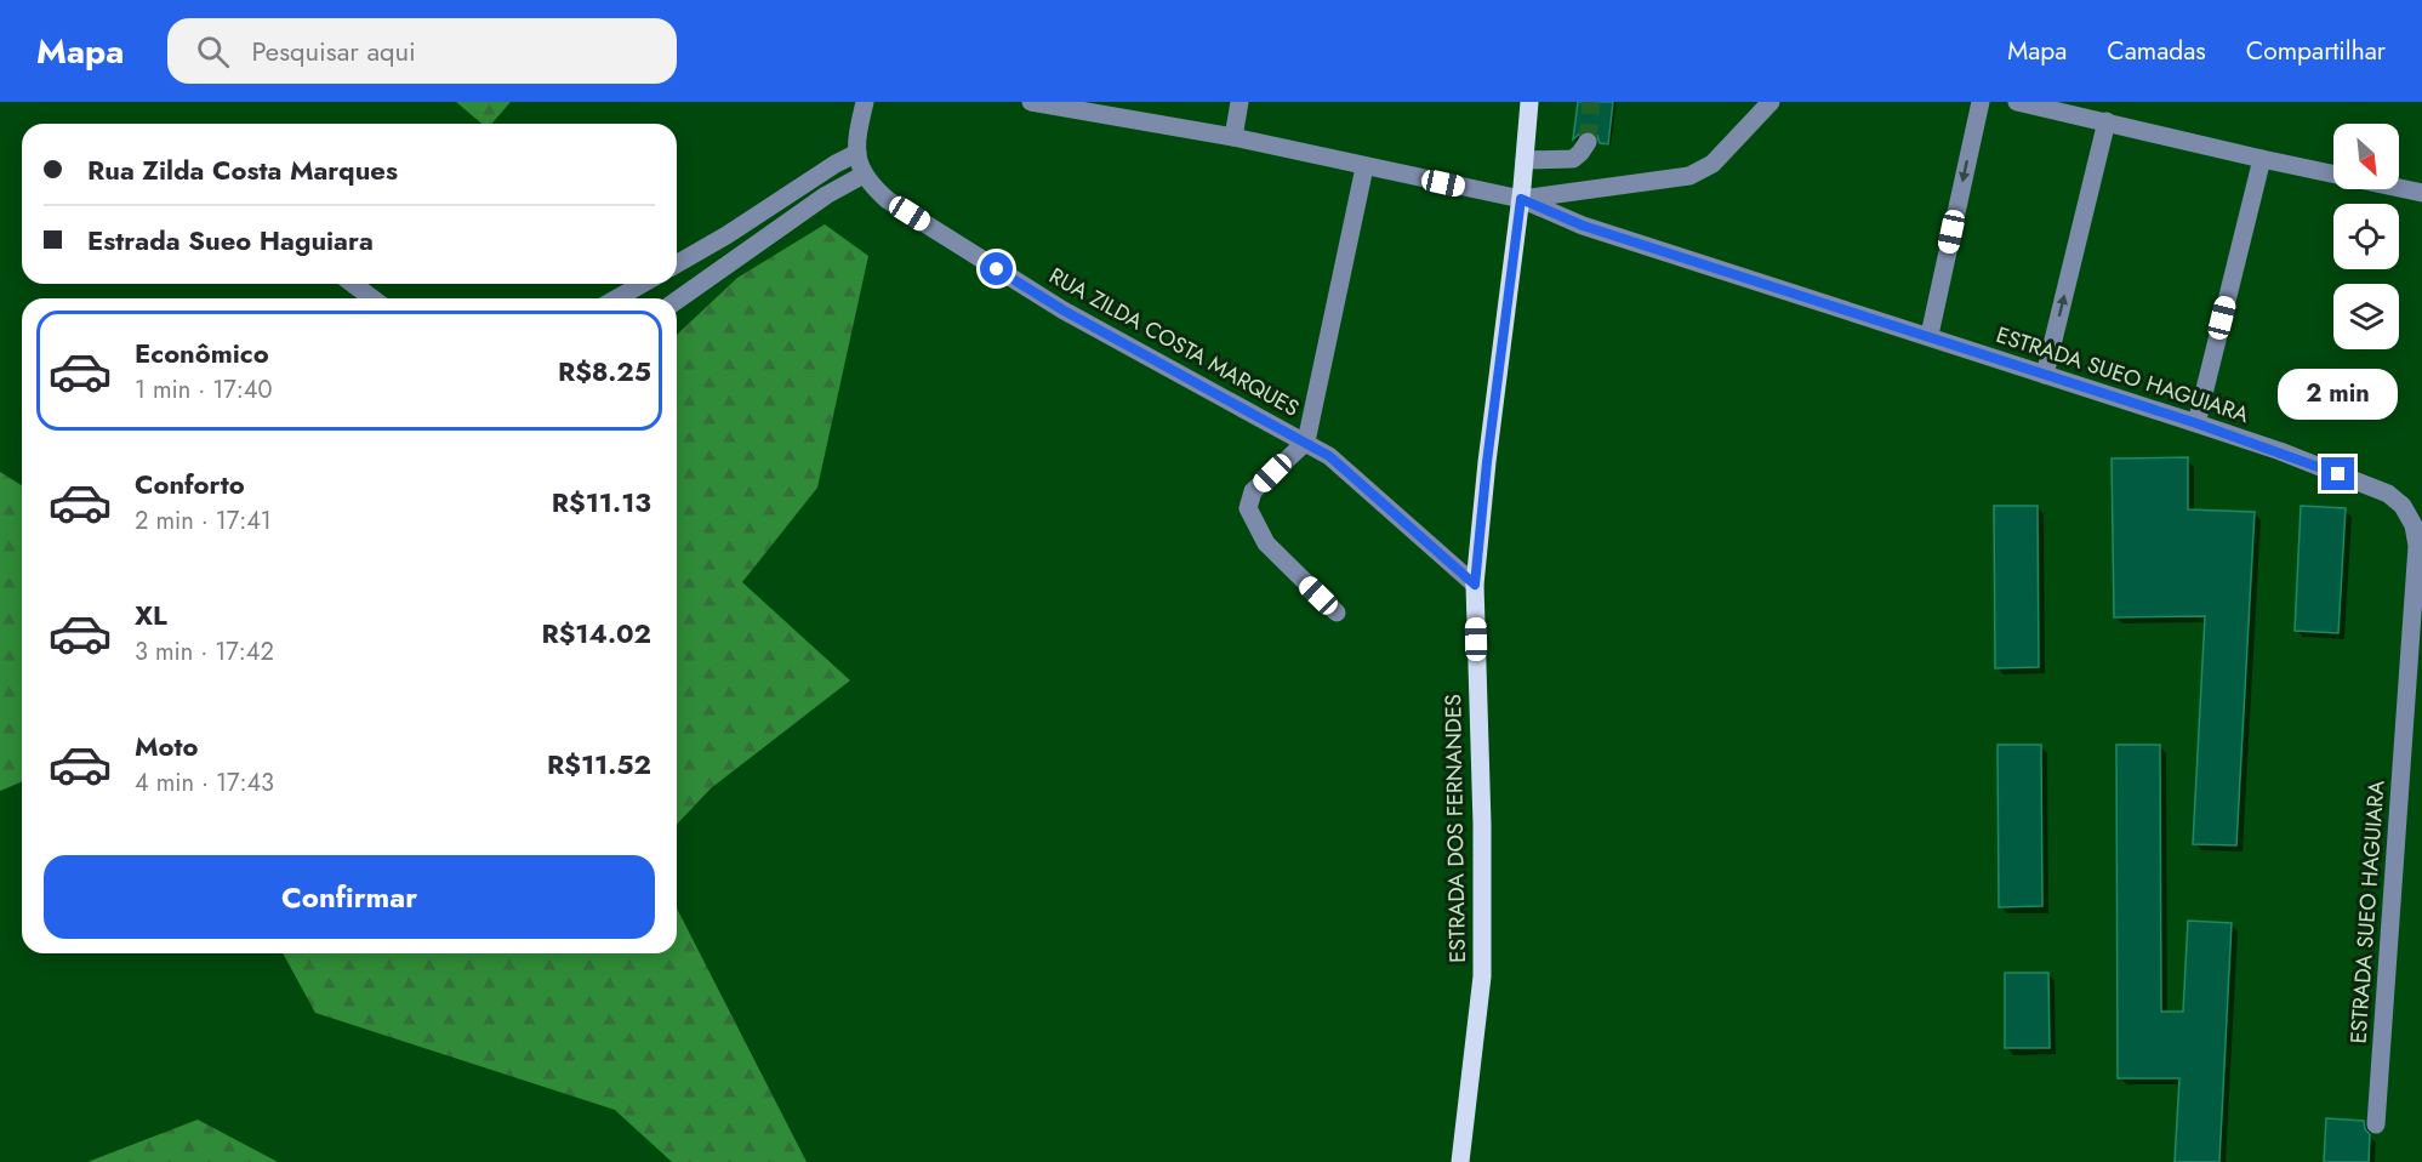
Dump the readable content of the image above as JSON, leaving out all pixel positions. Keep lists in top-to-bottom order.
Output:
{
  "streets": {
    "main road": ["ESTRADA DOS FERNANDES"],
    "street": ["RUA ZILDA COSTA MARQUES", "ESTRADA SUEO HAGUIARA"]
  },
  "crossings": [
    ["RUA ZILDA COSTA MARQUES", "ESTRADA DOS FERNANDES"],
    ["ESTRADA SUEO HAGUIARA", "ESTRADA DOS FERNANDES"]
  ],
  "north": "bottom right",
  "page": {
    "header": "Mapa",
    "search": "Pesquisar aqui",
    "nav": ["Mapa", "Camadas", "Compartilhar"],
    "banner": ["Rua Zilda Costa Marques", "Estrada Sueo Haguiara"],
    "list": [
      {
        "name": "Econômico",
        "note": "1 min · 17:40",
        "value": "R$8.25"
      },
      {
        "name": "Conforto",
        "note": "2 min · 17:41",
        "value": "R$11.13"
      },
      {
        "name": "XL",
        "note": "3 min · 17:42",
        "value": "R$14.02"
      },
      {
        "name": "Moto",
        "note": "4 min · 17:43",
        "value": "R$11.52"
      }
    ],
    "bubble": "2 min",
    "buttons": "Confirmar"
  }
}
